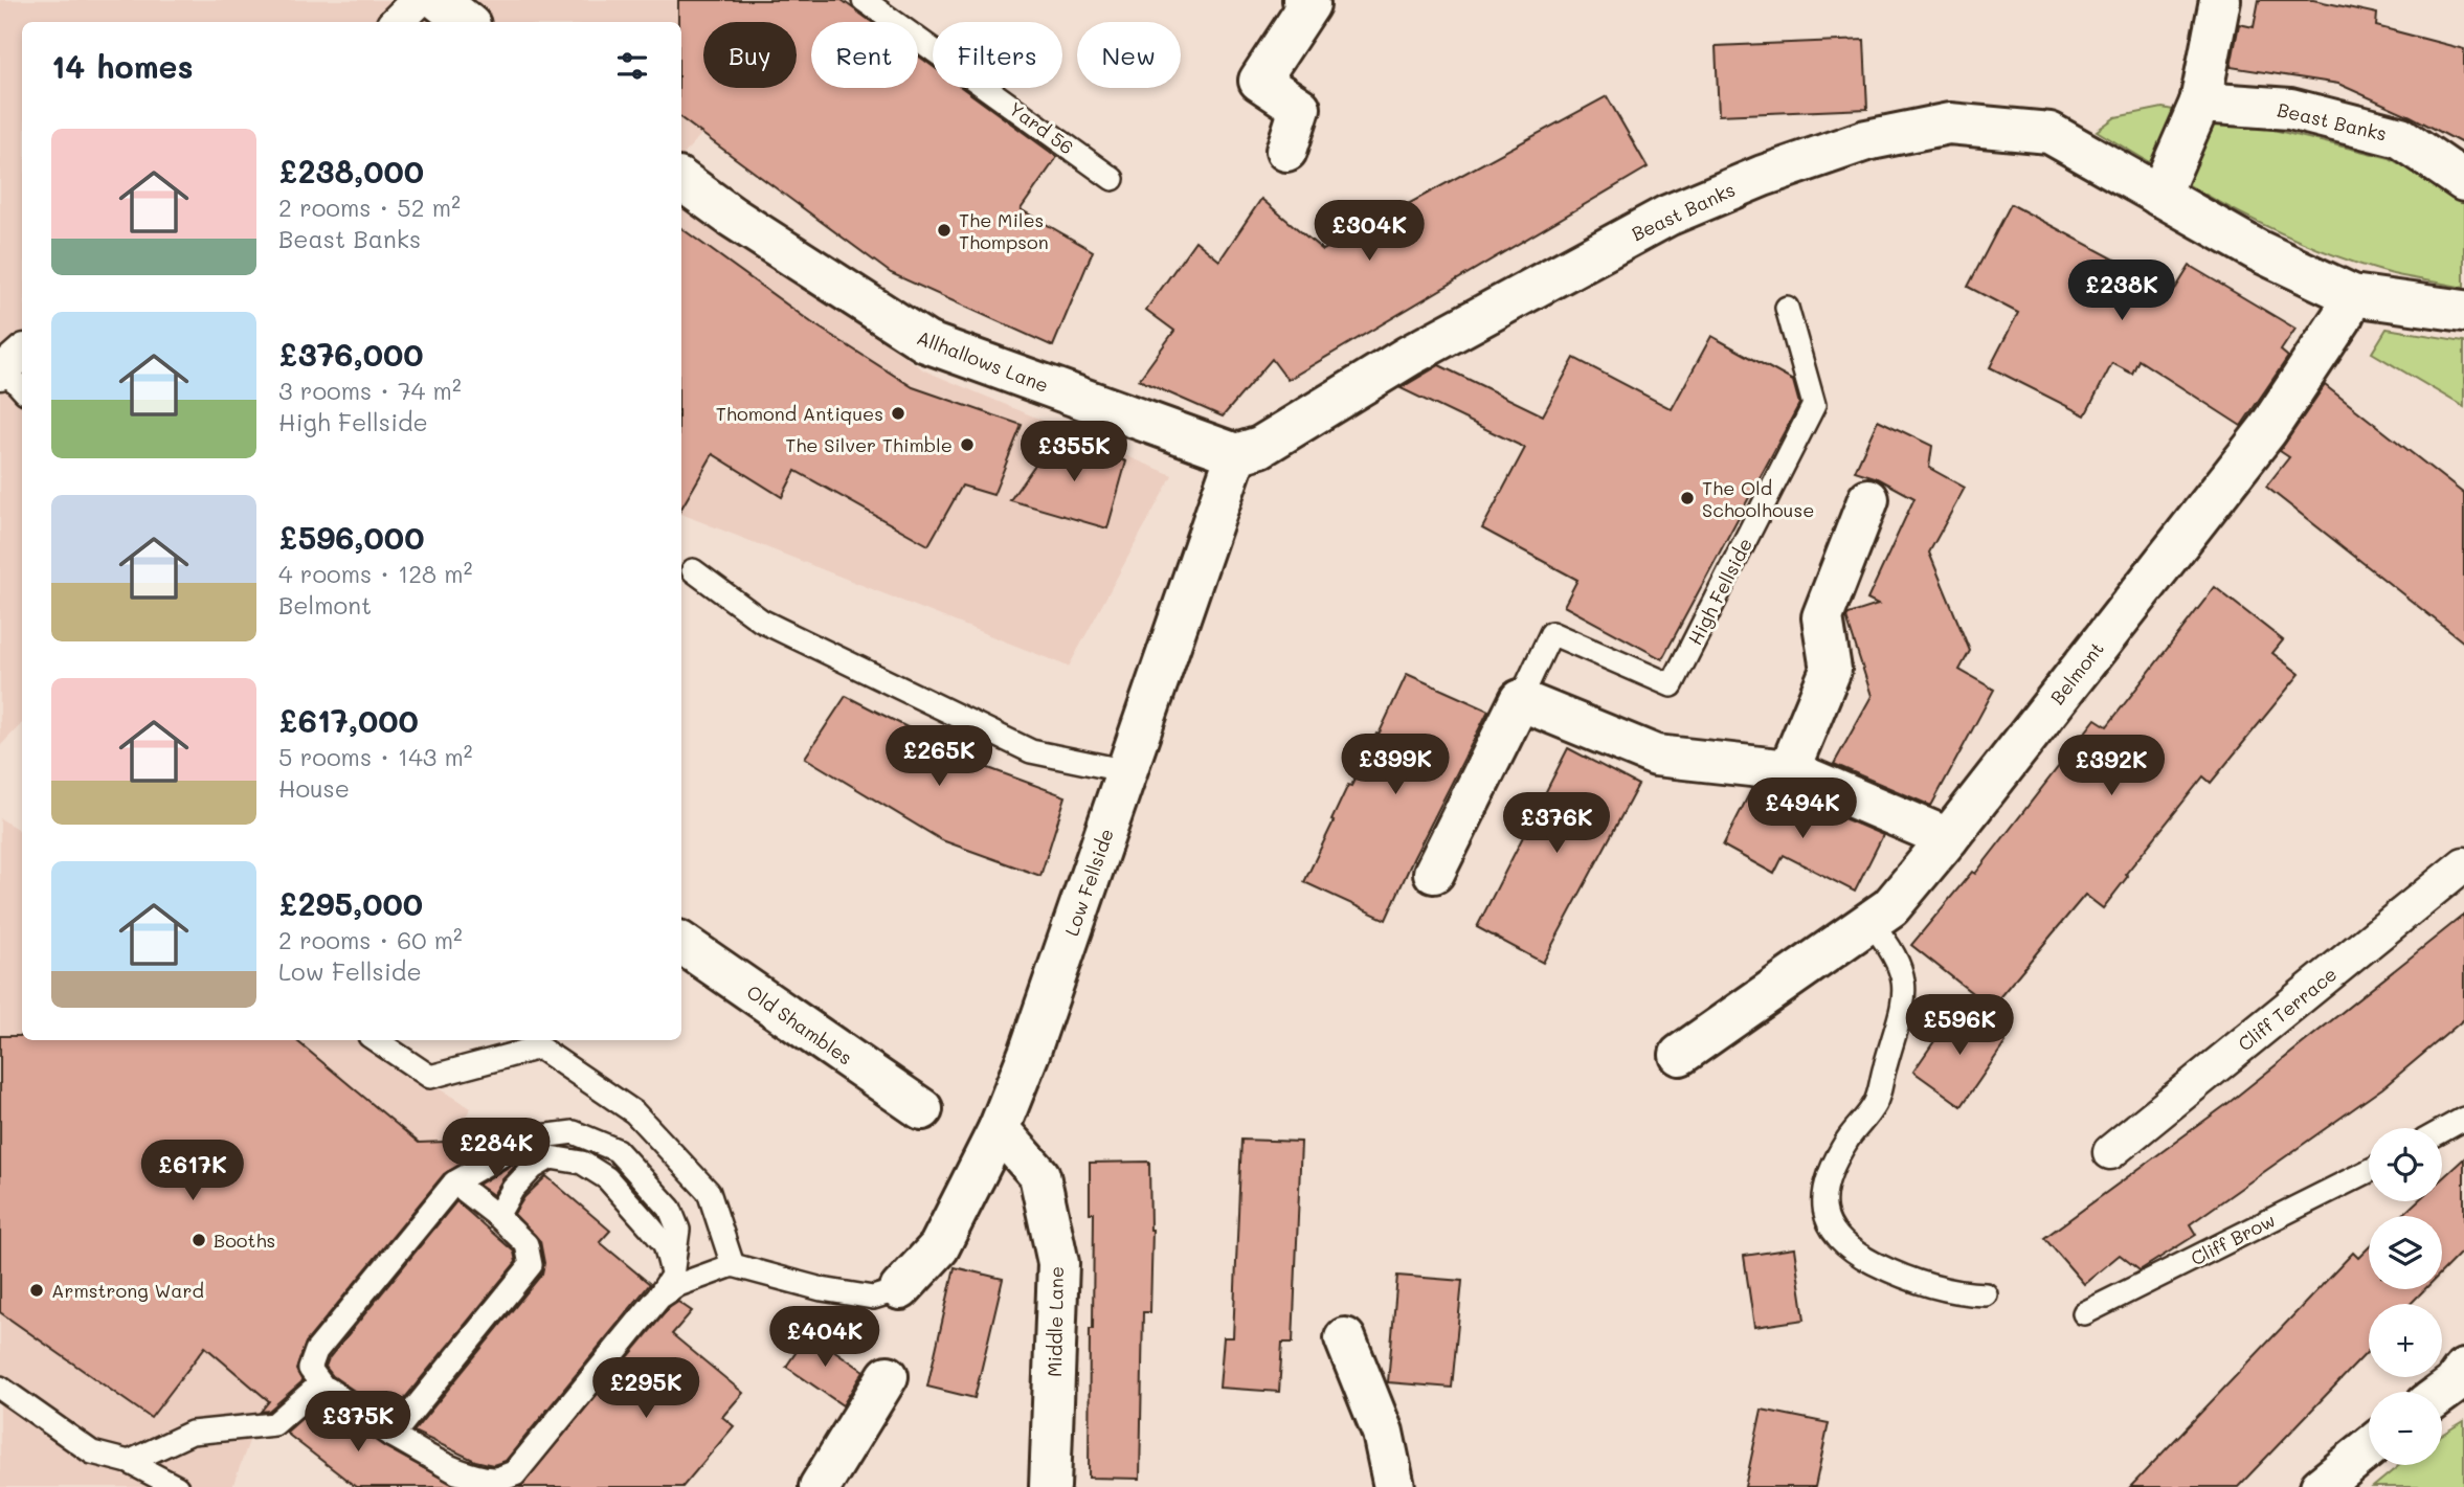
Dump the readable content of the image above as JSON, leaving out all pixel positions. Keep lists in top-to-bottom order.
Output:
{
  "streets": {
    "street": [
      "Beast Banks",
      "Allhallows Lane",
      "High Fellside",
      "Belmont",
      "Low Fellside",
      "Cliff Terrace",
      "Old Shambles",
      "Middle Lane"
    ],
    "lane": ["Yard 56", "Cliff Brow"]
  },
  "crossings": [
    ["Beast Banks", "Allhallows Lane"],
    ["Beast Banks", "Belmont"],
    ["Beast Banks", "Low Fellside"],
    ["Allhallows Lane", "Low Fellside"],
    ["Low Fellside", "Middle Lane"]
  ],
  "places": [
    "The Miles Thompson",
    "Thomond Antiques",
    "The Silver Thimble",
    "The Old Schoolhouse",
    "Booths",
    "Armstrong Ward"
  ],
  "page": {
    "chip": [
      "Buy",
      "Rent",
      "Filters",
      "New"
    ],
    "heading": "14 homes",
    "list": [
      {
        "name": "£238,000",
        "note": "2 rooms · 52 m² · Beast Banks"
      },
      {
        "name": "£376,000",
        "note": "3 rooms · 74 m² · High Fellside"
      },
      {
        "name": "£596,000",
        "note": "4 rooms · 128 m² · Belmont"
      },
      {
        "name": "£617,000",
        "note": "5 rooms · 143 m² · House"
      },
      {
        "name": "£295,000",
        "note": "2 rooms · 60 m² · Low Fellside"
      }
    ],
    "price": [
      "£304K",
      "£238K",
      "£355K",
      "£265K",
      "£399K",
      "£392K",
      "£494K",
      "£376K",
      "£596K",
      "£284K",
      "£617K",
      "£404K",
      "£295K",
      "£375K"
    ],
    "map_buttons": ["+", "−"]
  }
}
